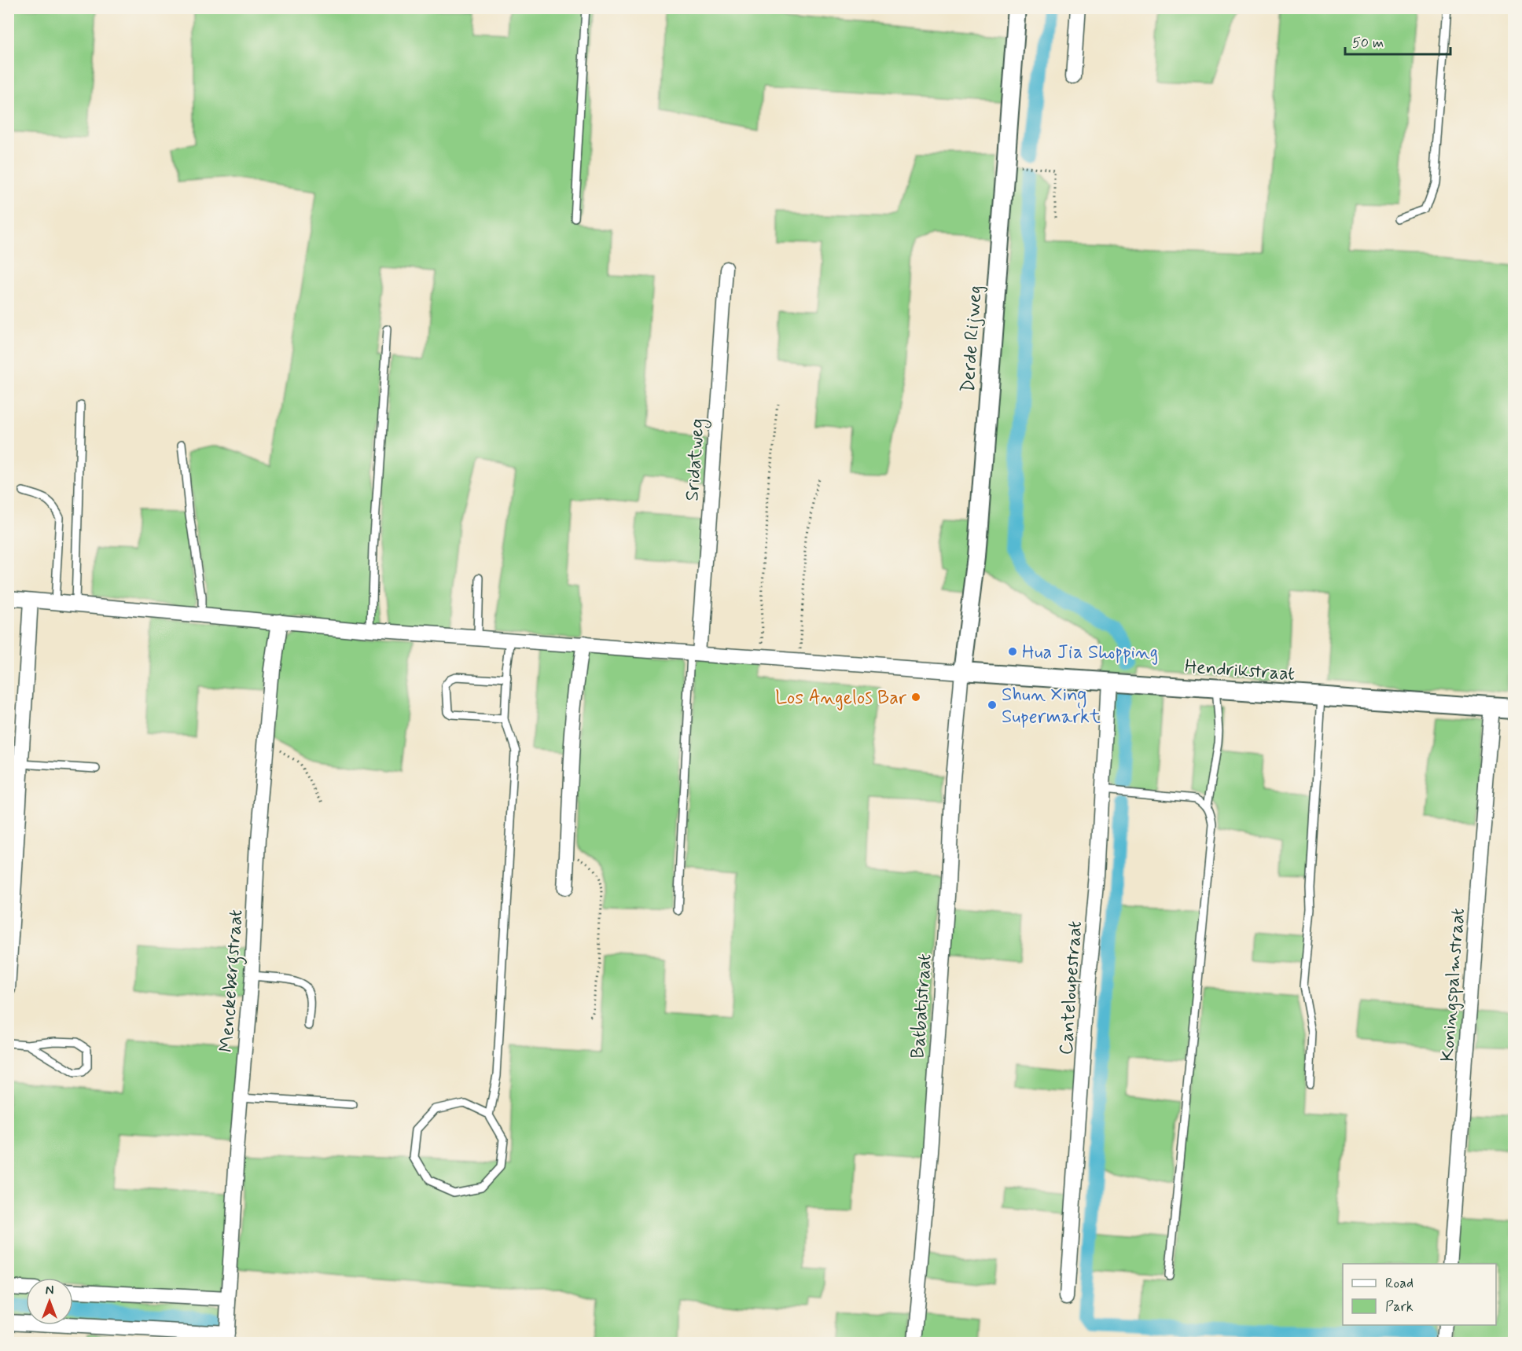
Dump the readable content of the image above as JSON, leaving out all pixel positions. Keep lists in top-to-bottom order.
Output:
{
  "streets": {
    "street": [
      "Derde Rijweg",
      "Sridatweg",
      "Hendrikstraat",
      "Menckebergstraat",
      "Koningspalmstraat",
      "Canteloupestraat",
      "Batbatistraat"
    ]
  },
  "crossings": [
    ["Derde Rijweg", "Hendrikstraat"],
    ["Derde Rijweg", "Batbatistraat"],
    ["Hendrikstraat", "Koningspalmstraat"],
    ["Hendrikstraat", "Canteloupestraat"],
    ["Hendrikstraat", "Batbatistraat"]
  ],
  "places": ["Hua Jia Shopping", "Los Angelos Bar", "Shun Xing Supermarkt"],
  "legend": ["Road", "Park"],
  "scale_bar": "50 m",
  "north": "top"
}
